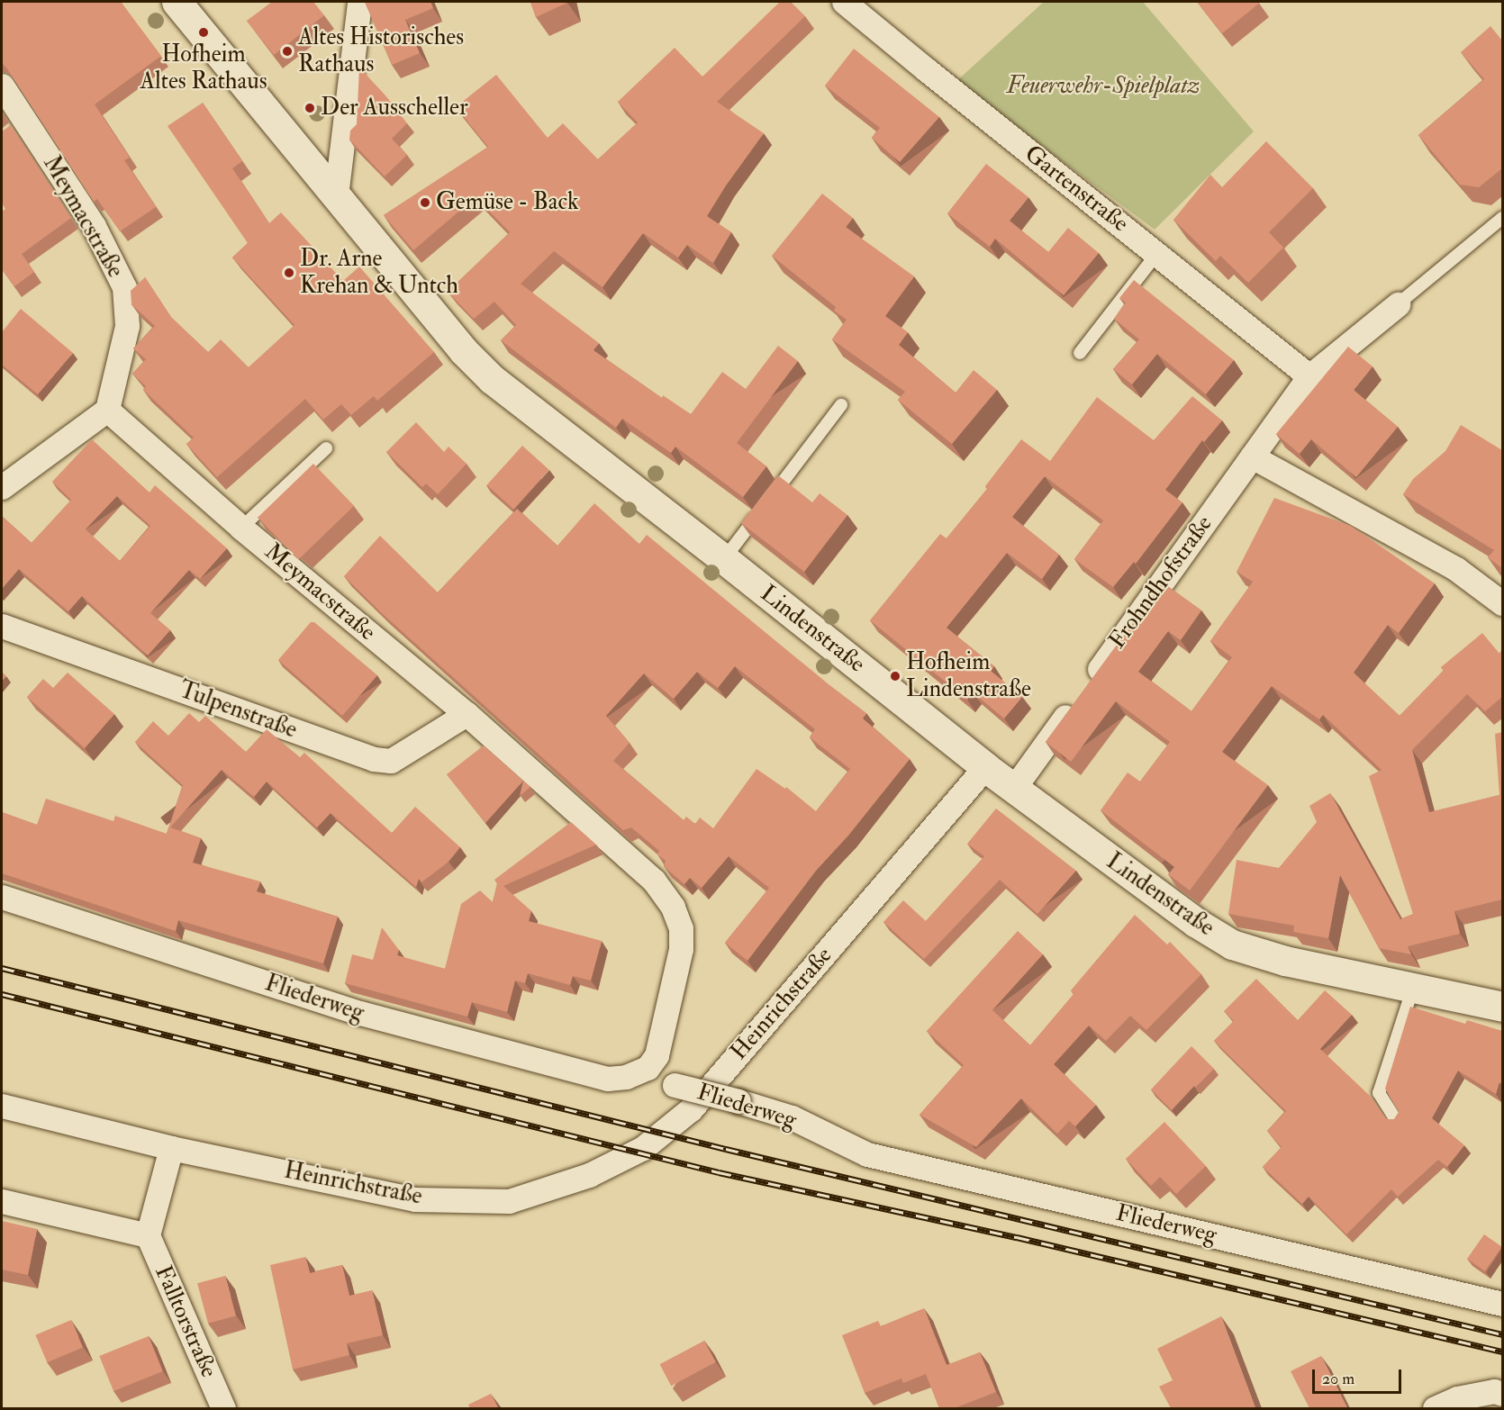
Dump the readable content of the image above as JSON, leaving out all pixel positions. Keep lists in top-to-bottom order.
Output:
{
  "streets": {
    "main road": ["Lindenstraße"],
    "street": [
      "Gartenstraße",
      "Meymacstraße",
      "Frohndhofstraße",
      "Tulpenstraße",
      "Fliederweg",
      "Heinrichstraße",
      "Falltorstraße"
    ]
  },
  "crossings": [
    ["Gartenstraße", "Frohndhofstraße"],
    ["Meymacstraße", "Tulpenstraße"],
    ["Meymacstraße", "Fliederweg"],
    ["Frohndhofstraße", "Lindenstraße"],
    ["Lindenstraße", "Heinrichstraße"]
  ],
  "parks": ["Feuerwehr-Spielplatz"],
  "places": [
    "Hofheim Altes Rathaus",
    "Altes Historisches Rathaus",
    "Der Ausscheller",
    "Gemüse - Back",
    "Dr. Arne Krehan & Untch",
    "Hofheim Lindenstraße"
  ],
  "scale_bar": "20 m"
}
